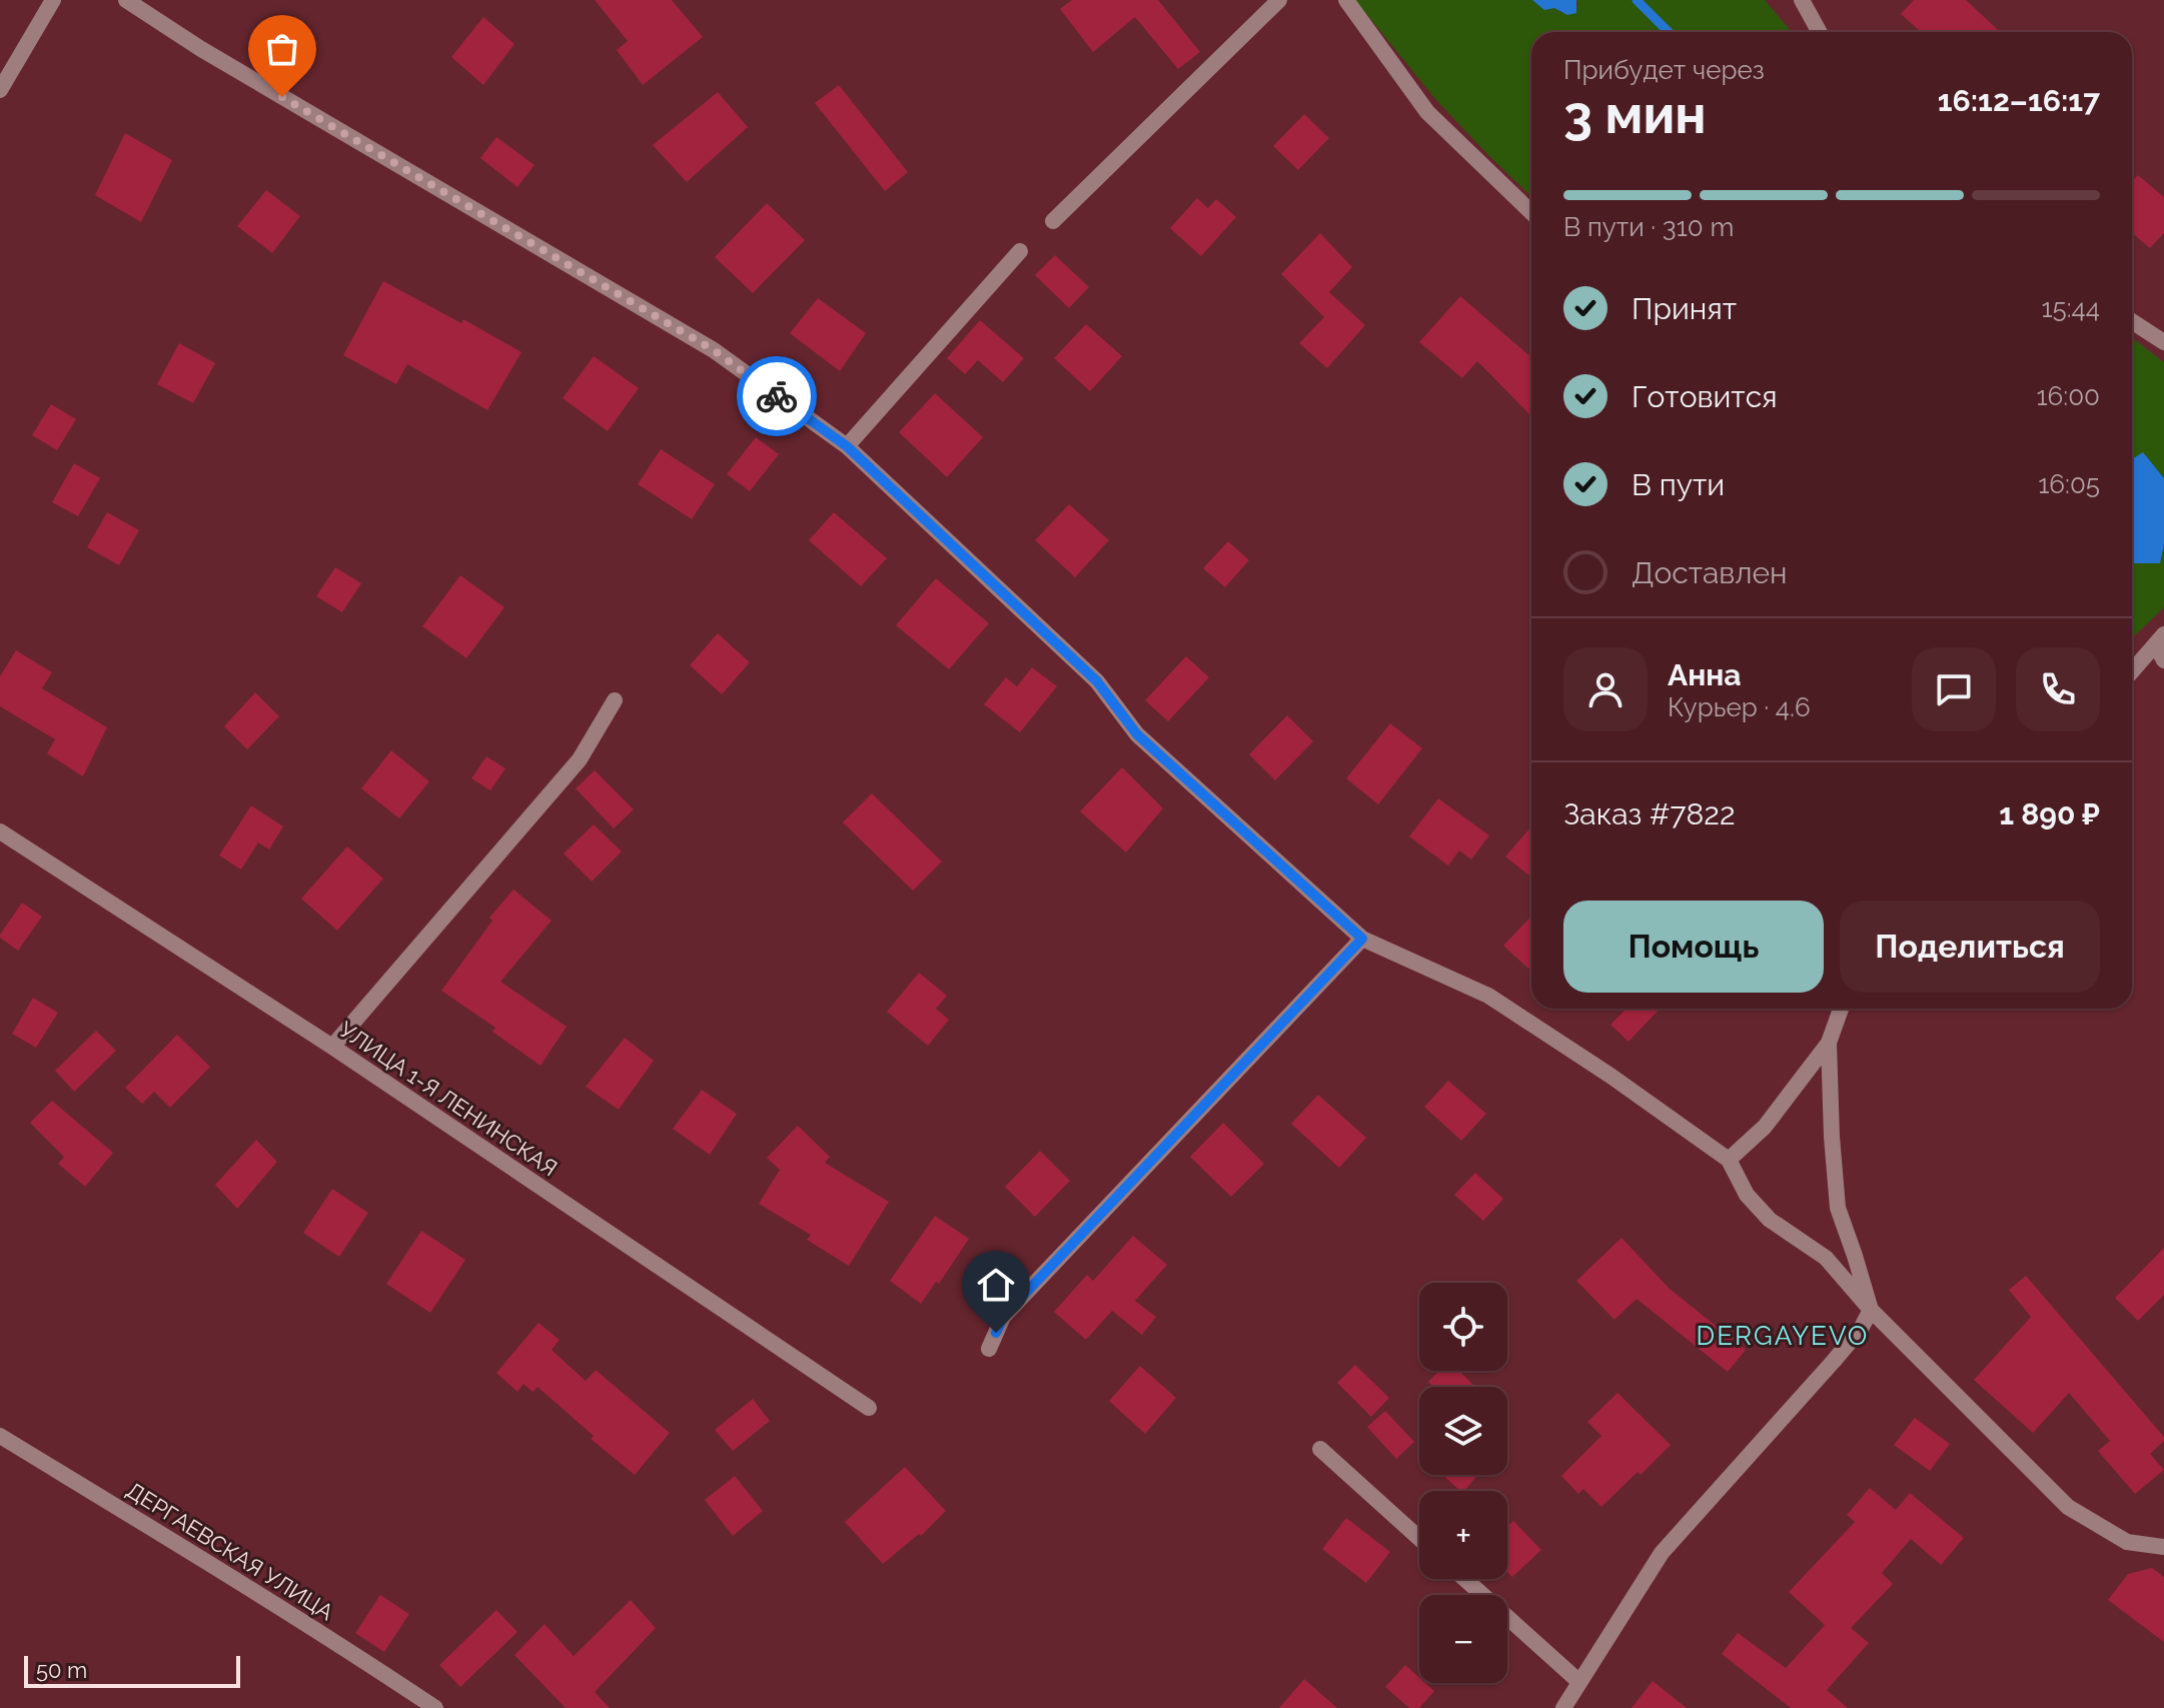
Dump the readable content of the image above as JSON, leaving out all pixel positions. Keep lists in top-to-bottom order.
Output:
{
  "streets": {
    "street": ["УЛИЦА 1-Я ЛЕНИНСКАЯ", "ДЕРГАЕВСКАЯ УЛИЦА"]
  },
  "districts": ["DERGAYEVO"],
  "scale_bar": "50 m",
  "page": {
    "heading": ["3 мин", "Прибудет через", "16:12–16:17"],
    "panel": [
      "Анна",
      "Курьер · 4.6",
      "Заказ #7822",
      "1 890 ₽"
    ],
    "bar": "В пути · 310 m",
    "list": [
      ["Принят", "15:44"],
      ["Готовится", "16:00"],
      ["В пути", "16:05"],
      "Доставлен"
    ],
    "buttons": ["Помощь", "Поделиться"],
    "map_buttons": ["+", "−"],
    "scale": "50 m"
  }
}
